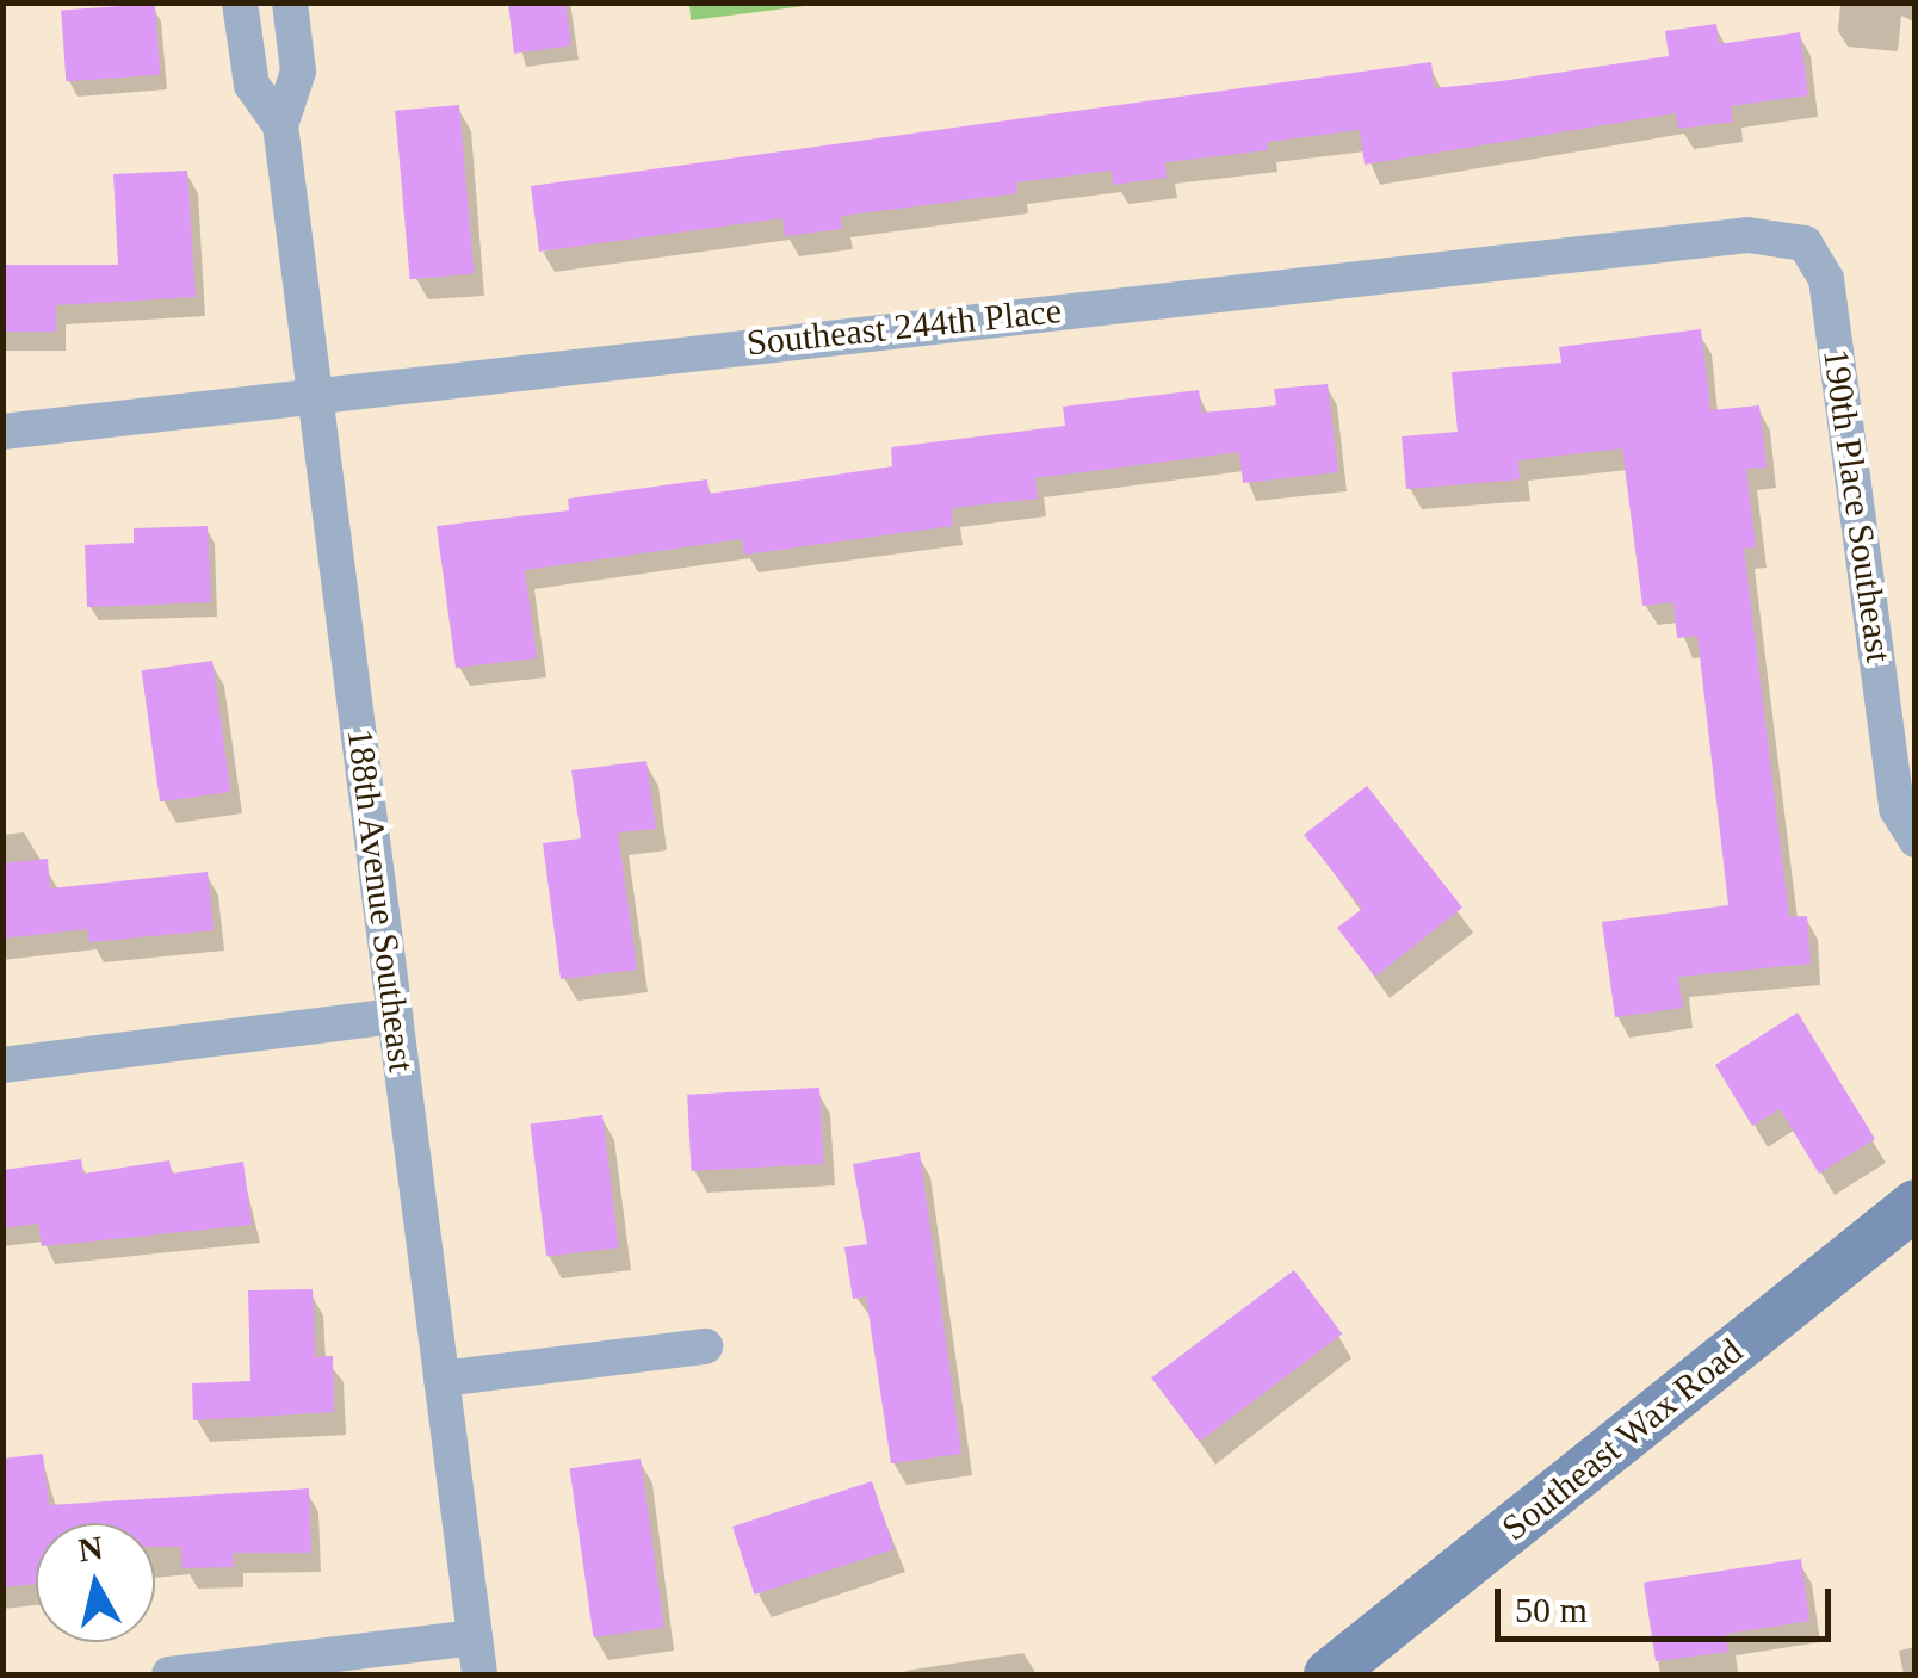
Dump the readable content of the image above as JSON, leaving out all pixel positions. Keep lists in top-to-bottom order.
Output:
{
  "streets": {
    "street": [
      "Southeast 244th Place",
      "190th Place Southeast",
      "188th Avenue Southeast",
      "Southeast Wax Road"
    ]
  },
  "crossings": [
    ["Southeast 244th Place", "190th Place Southeast"],
    ["Southeast 244th Place", "188th Avenue Southeast"]
  ],
  "scale_bar": "50 m",
  "north": "top"
}
